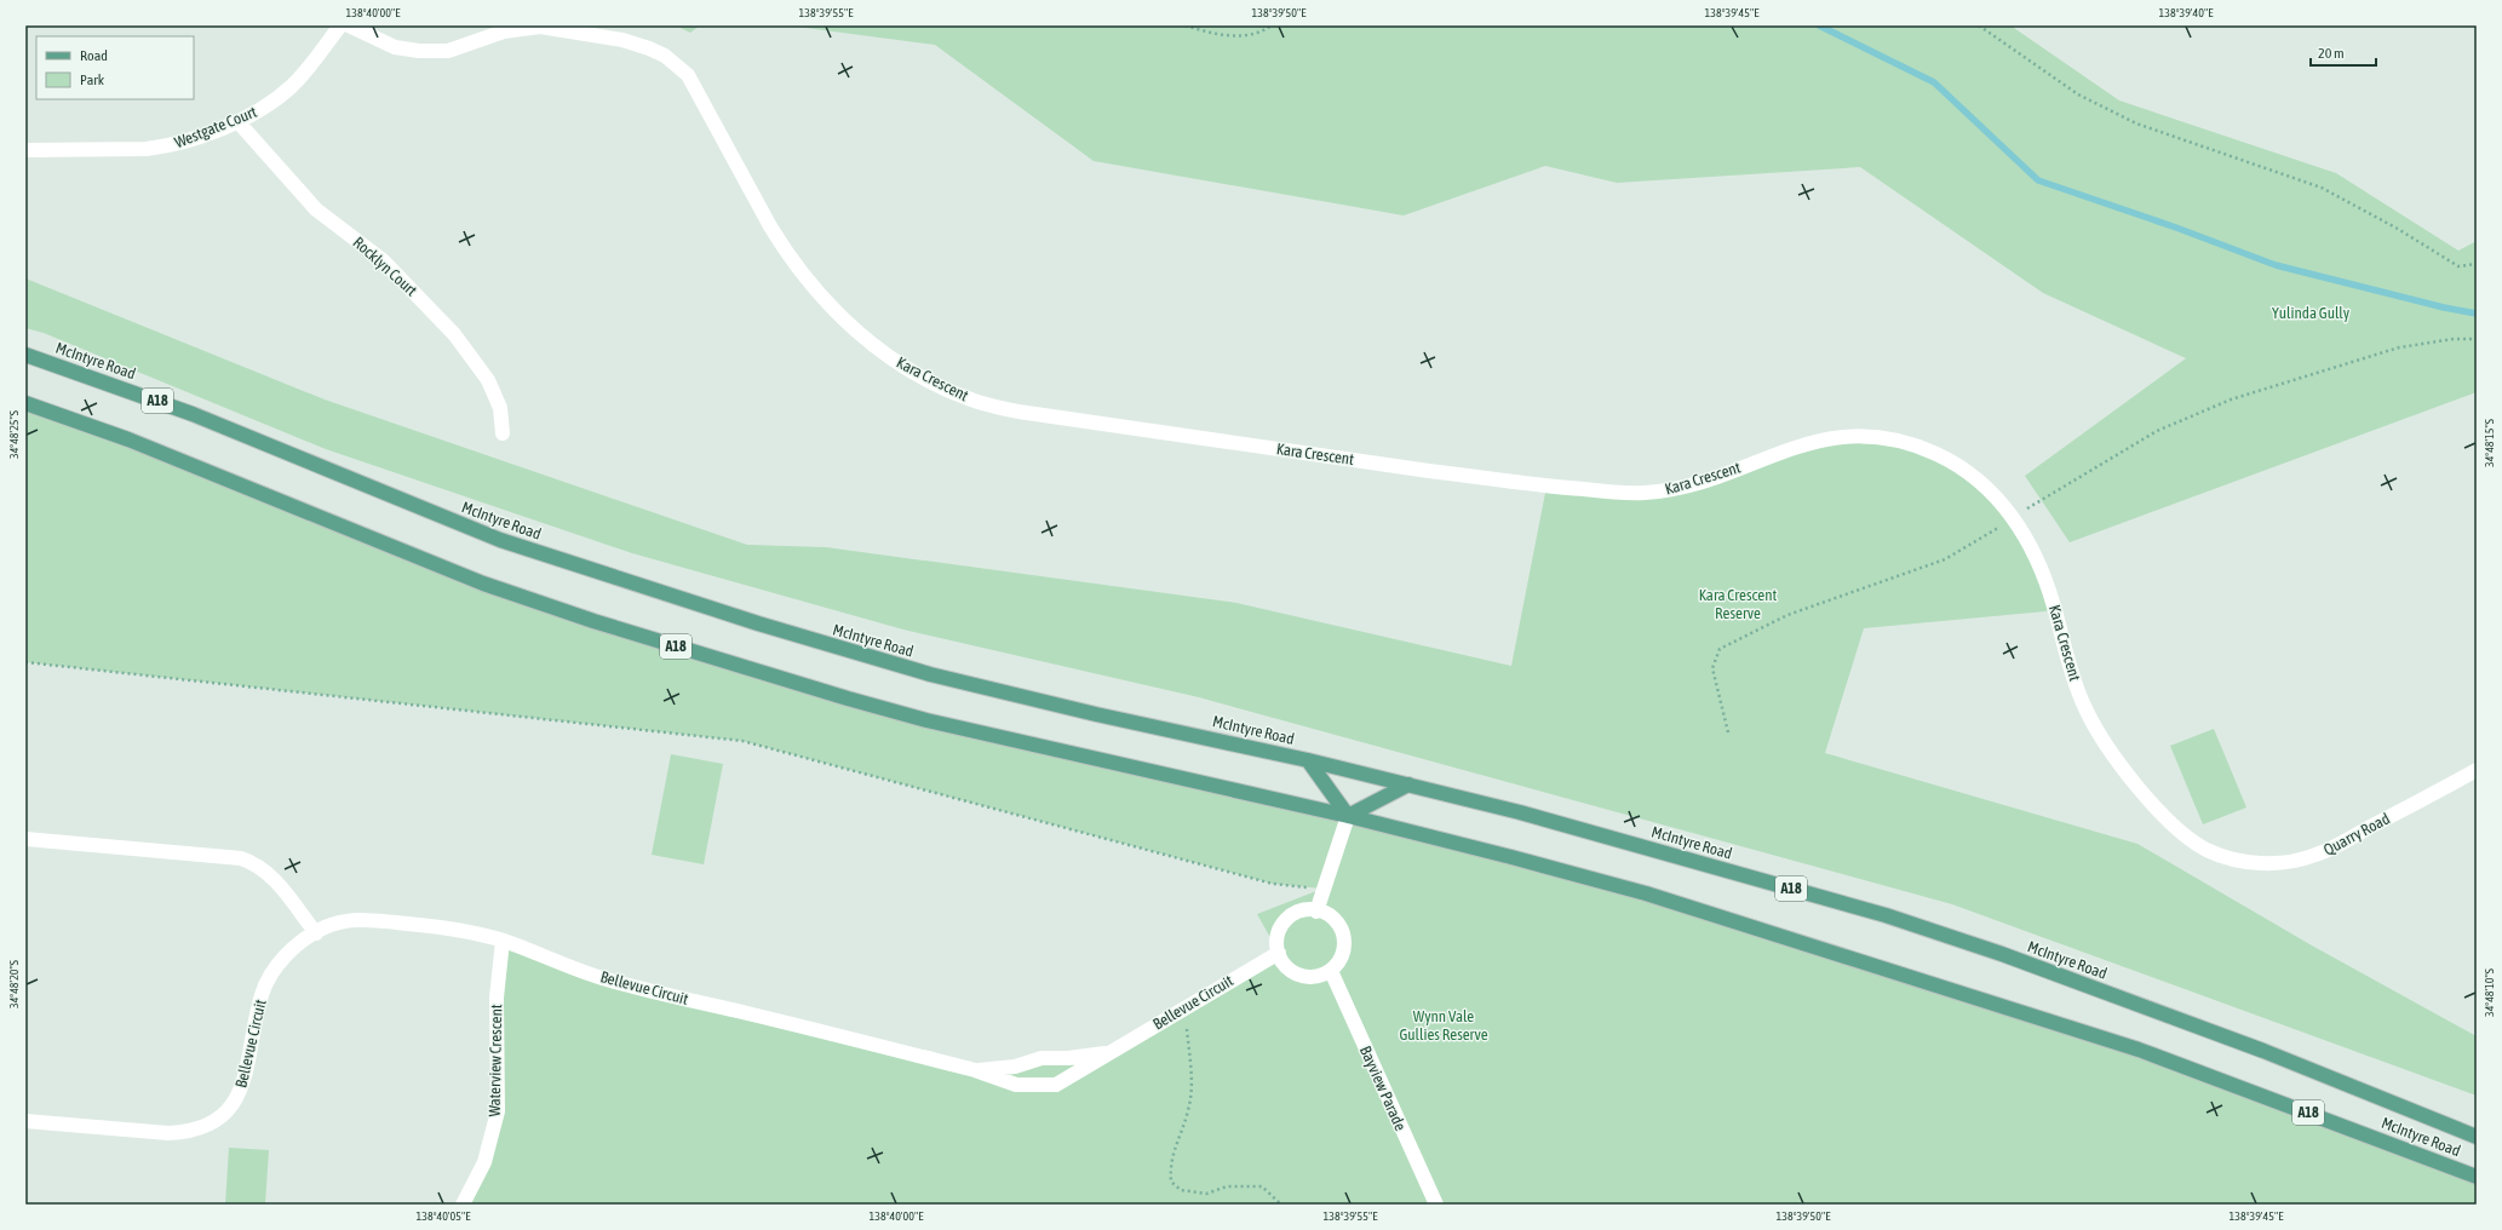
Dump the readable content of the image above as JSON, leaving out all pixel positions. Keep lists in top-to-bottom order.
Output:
{
  "streets": {
    "main road": ["McIntyre Road", "A18"],
    "street": [
      "Westgate Court",
      "Rocklyn Court",
      "Kara Crescent",
      "Quarry Road",
      "Bellevue Circuit",
      "Waterview Crescent",
      "Bayview Parade"
    ]
  },
  "crossings": [
    ["Westgate Court", "Rocklyn Court"],
    ["Kara Crescent", "Quarry Road"],
    ["Bellevue Circuit", "Waterview Crescent"],
    ["Bellevue Circuit", "Bayview Parade"]
  ],
  "parks": ["Yulinda Gully", "Kara Crescent Reserve", "Wynn Vale Gullies Reserve"],
  "legend": ["Road", "Park"],
  "scale_bar": "20 m",
  "coordinates": [
    "138°40'00\"E",
    "138°39'55\"E",
    "138°39'50\"E",
    "138°39'45\"E",
    "138°39'40\"E",
    "34°48'25\"S",
    "34°48'15\"S",
    "34°48'20\"S",
    "34°48'10\"S",
    "138°40'05\"E"
  ]
}
